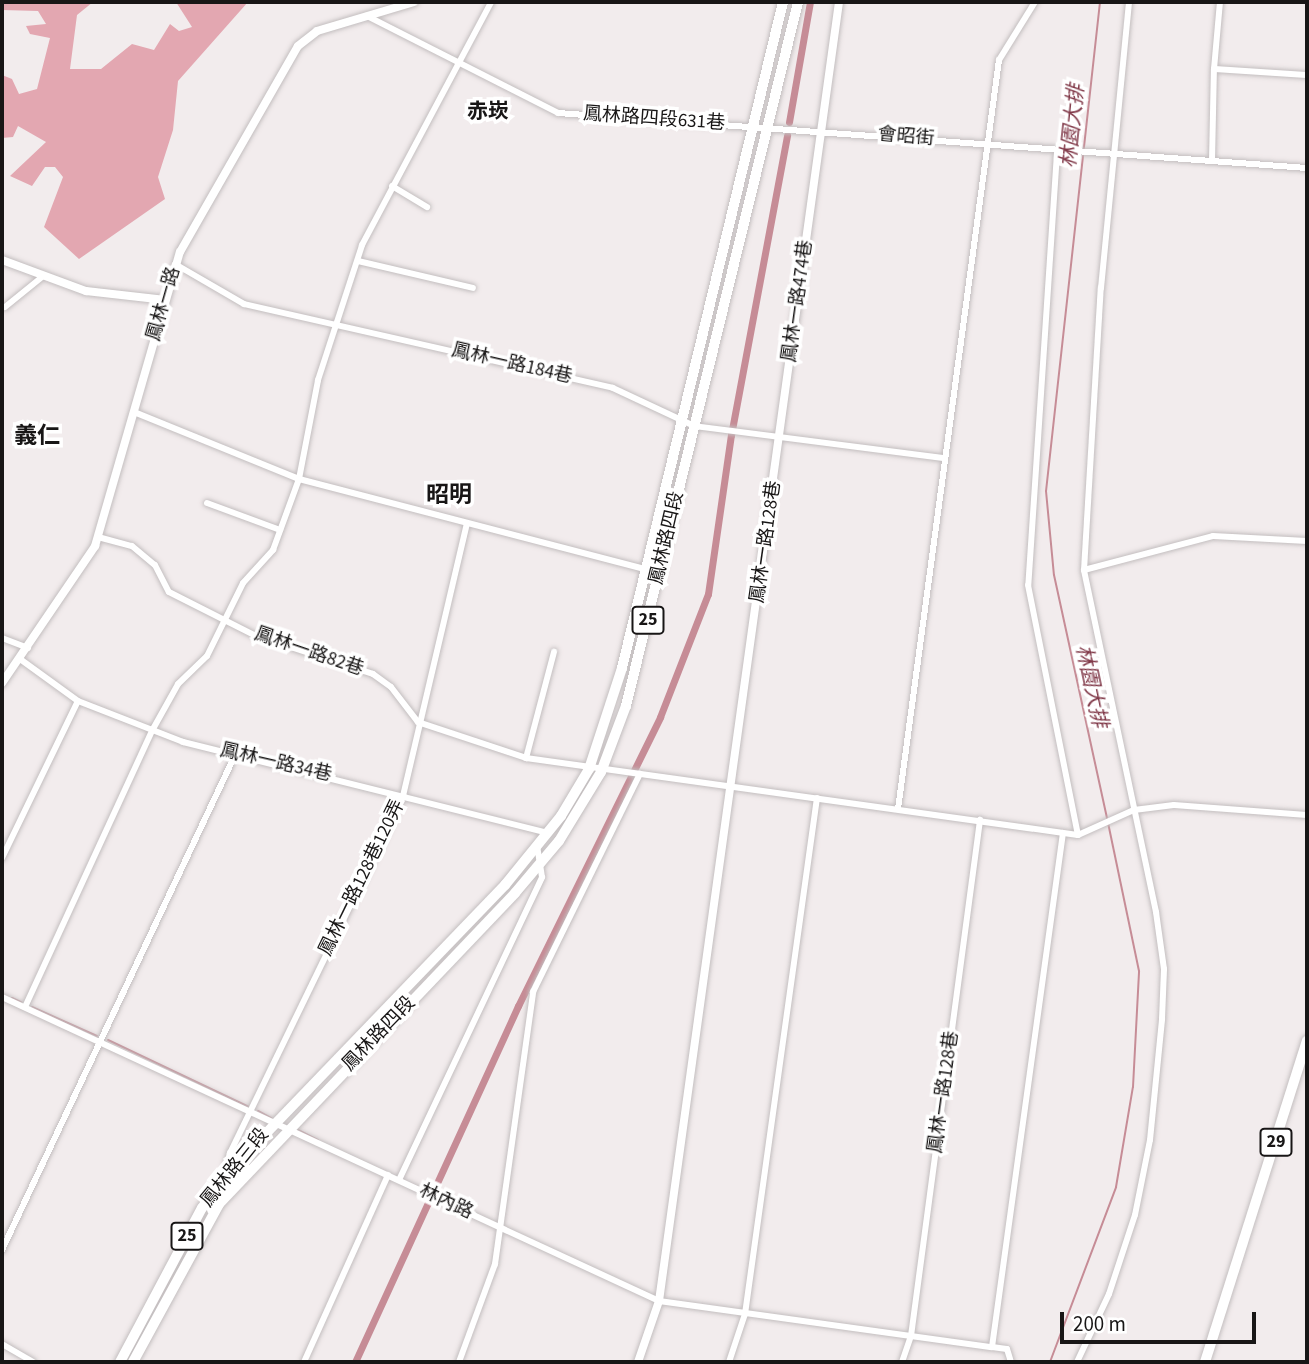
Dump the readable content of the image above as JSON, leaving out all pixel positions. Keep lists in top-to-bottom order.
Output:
{
  "streets": {
    "main road": [
      "鳳林路四段",
      "25",
      "29",
      "鳳林路三段"
    ],
    "street": [
      "鳳林路四段631巷",
      "會昭街",
      "鳳林一路474巷",
      "鳳林一路",
      "鳳林一路184巷",
      "鳳林一路128巷",
      "鳳林一路82巷",
      "鳳林一路34巷",
      "鳳林一路128巷120弄",
      "林內路"
    ]
  },
  "crossings": [
    ["鳳林路四段631巷", "會昭街"],
    ["鳳林路四段631巷", "鳳林路四段"],
    ["會昭街", "鳳林一路474巷"],
    ["會昭街", "鳳林路四段"],
    ["鳳林一路474巷", "鳳林一路128巷"],
    ["鳳林一路", "鳳林一路184巷"],
    ["鳳林一路", "鳳林一路82巷"],
    ["鳳林一路", "鳳林一路34巷"],
    ["鳳林一路184巷", "鳳林路四段"],
    ["鳳林路四段", "鳳林一路34巷"],
    ["鳳林路四段", "鳳林路三段"],
    ["鳳林路四段", "林內路"],
    ["鳳林一路128巷", "林內路"],
    ["鳳林一路82巷", "鳳林一路128巷120弄"],
    ["鳳林一路34巷", "鳳林一路128巷120弄"],
    ["鳳林一路128巷120弄", "鳳林路三段"],
    ["鳳林一路128巷120弄", "林內路"],
    ["鳳林路三段", "林內路"]
  ],
  "districts": ["赤崁", "義仁", "昭明"],
  "water": ["林園大排"],
  "scale_bar": "200 m"
}
